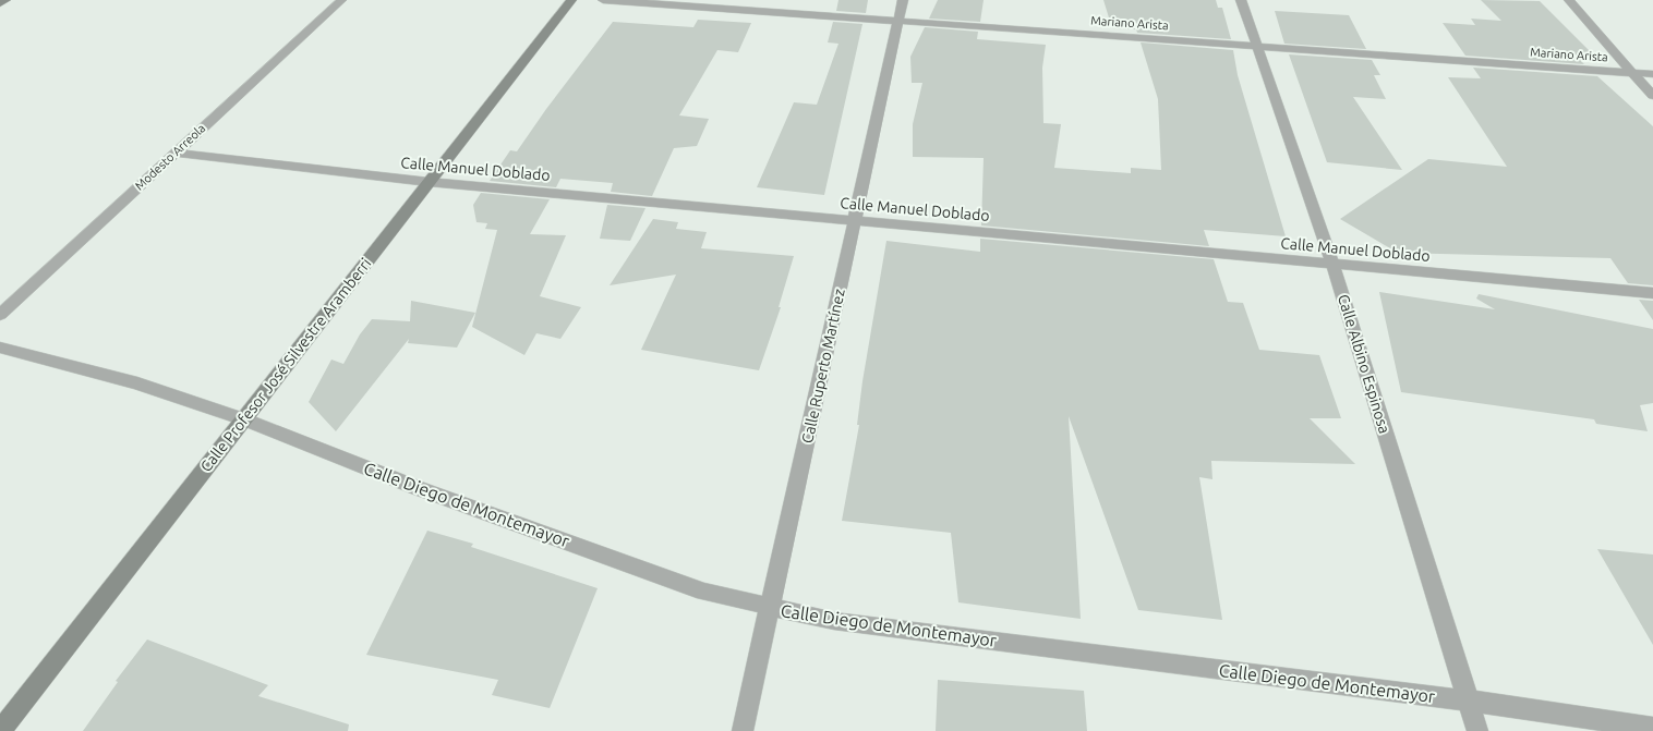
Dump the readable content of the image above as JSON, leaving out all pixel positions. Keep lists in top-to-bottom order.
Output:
{
  "streets": {
    "main road": ["Calle Profesor José Silvestre Aramberri"],
    "street": [
      "Mariano Arista",
      "Modesto Arreola",
      "Calle Manuel Doblado",
      "Calle Albino Espinosa",
      "Calle Ruperto Martínez",
      "Calle Diego de Montemayor"
    ]
  },
  "crossings": [
    ["Mariano Arista", "Calle Albino Espinosa"],
    ["Mariano Arista", "Calle Ruperto Martínez"],
    ["Modesto Arreola", "Calle Manuel Doblado"],
    ["Calle Manuel Doblado", "Calle Albino Espinosa"],
    ["Calle Manuel Doblado", "Calle Profesor José Silvestre Aramberri"],
    ["Calle Manuel Doblado", "Calle Ruperto Martínez"],
    ["Calle Albino Espinosa", "Calle Diego de Montemayor"],
    ["Calle Profesor José Silvestre Aramberri", "Calle Diego de Montemayor"],
    ["Calle Ruperto Martínez", "Calle Diego de Montemayor"]
  ]
}
